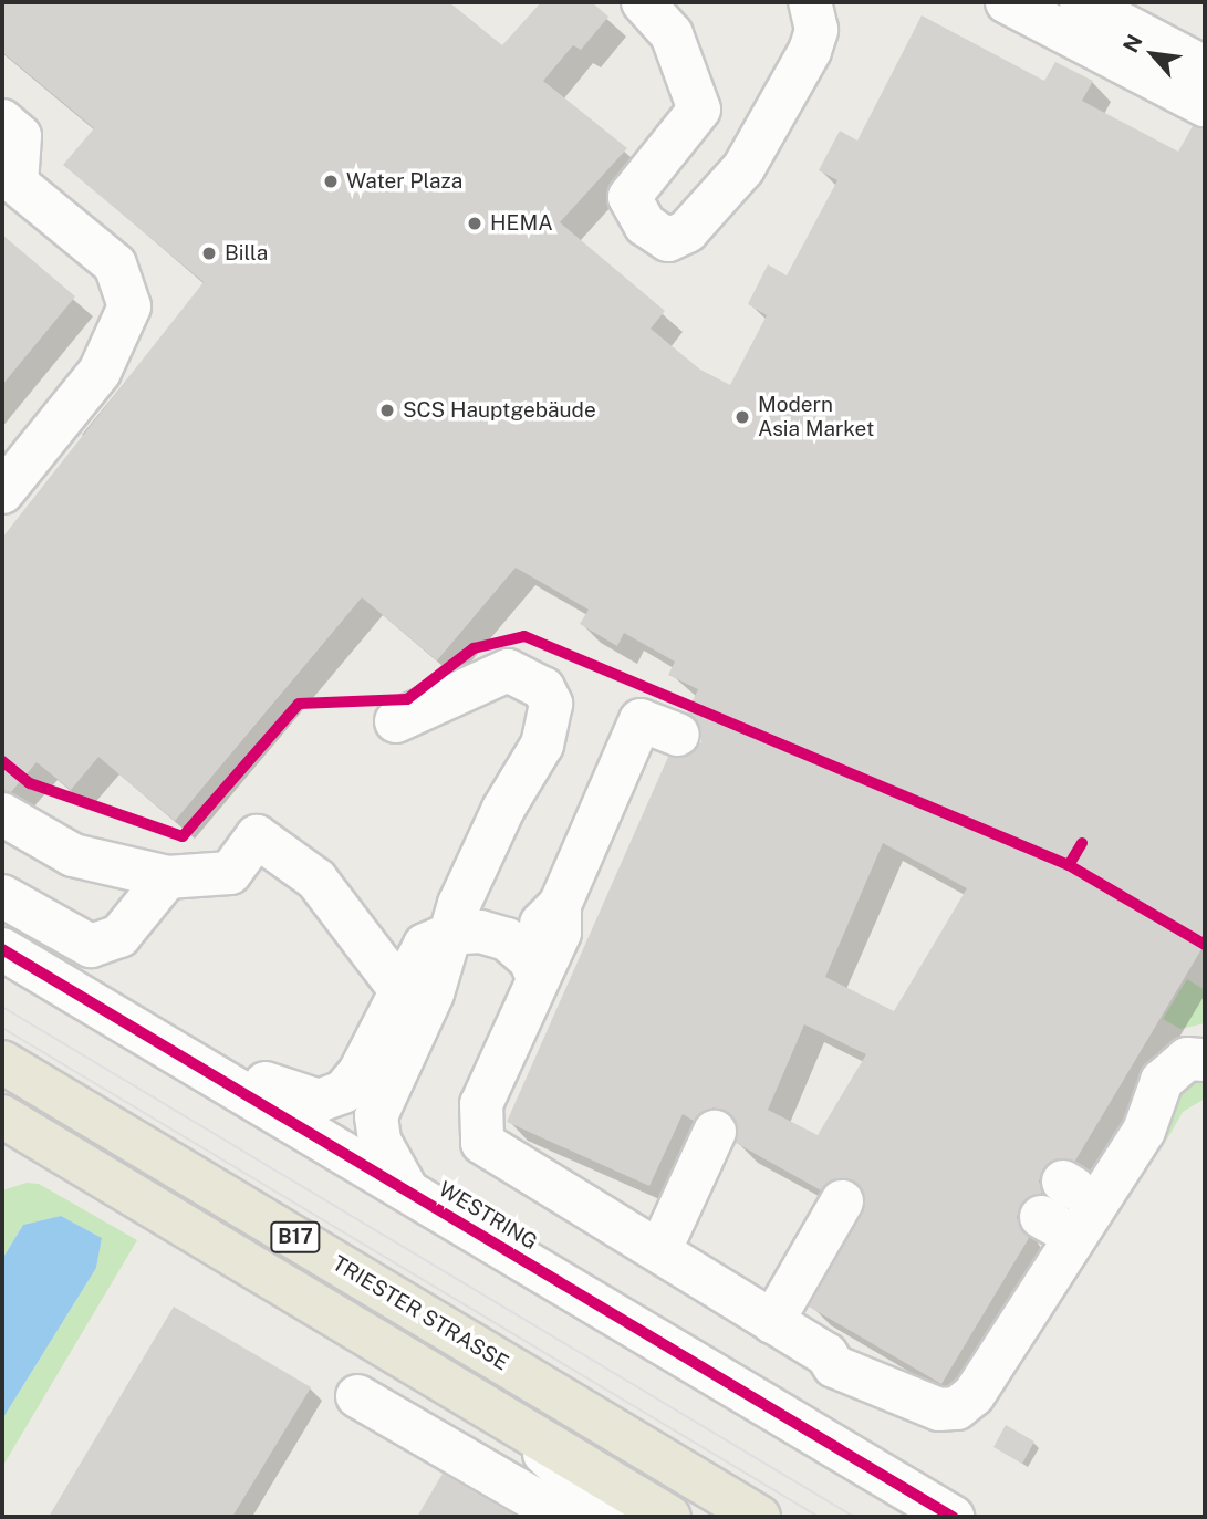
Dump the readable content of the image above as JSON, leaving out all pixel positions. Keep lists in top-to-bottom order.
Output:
{
  "streets": {
    "main road": ["B17", "TRIESTER STRASSE"],
    "street": ["WESTRING"]
  },
  "places": [
    "Water Plaza",
    "HEMA",
    "Billa",
    "SCS Hauptgebäude",
    "Modern Asia Market"
  ],
  "north": "top left"
}
